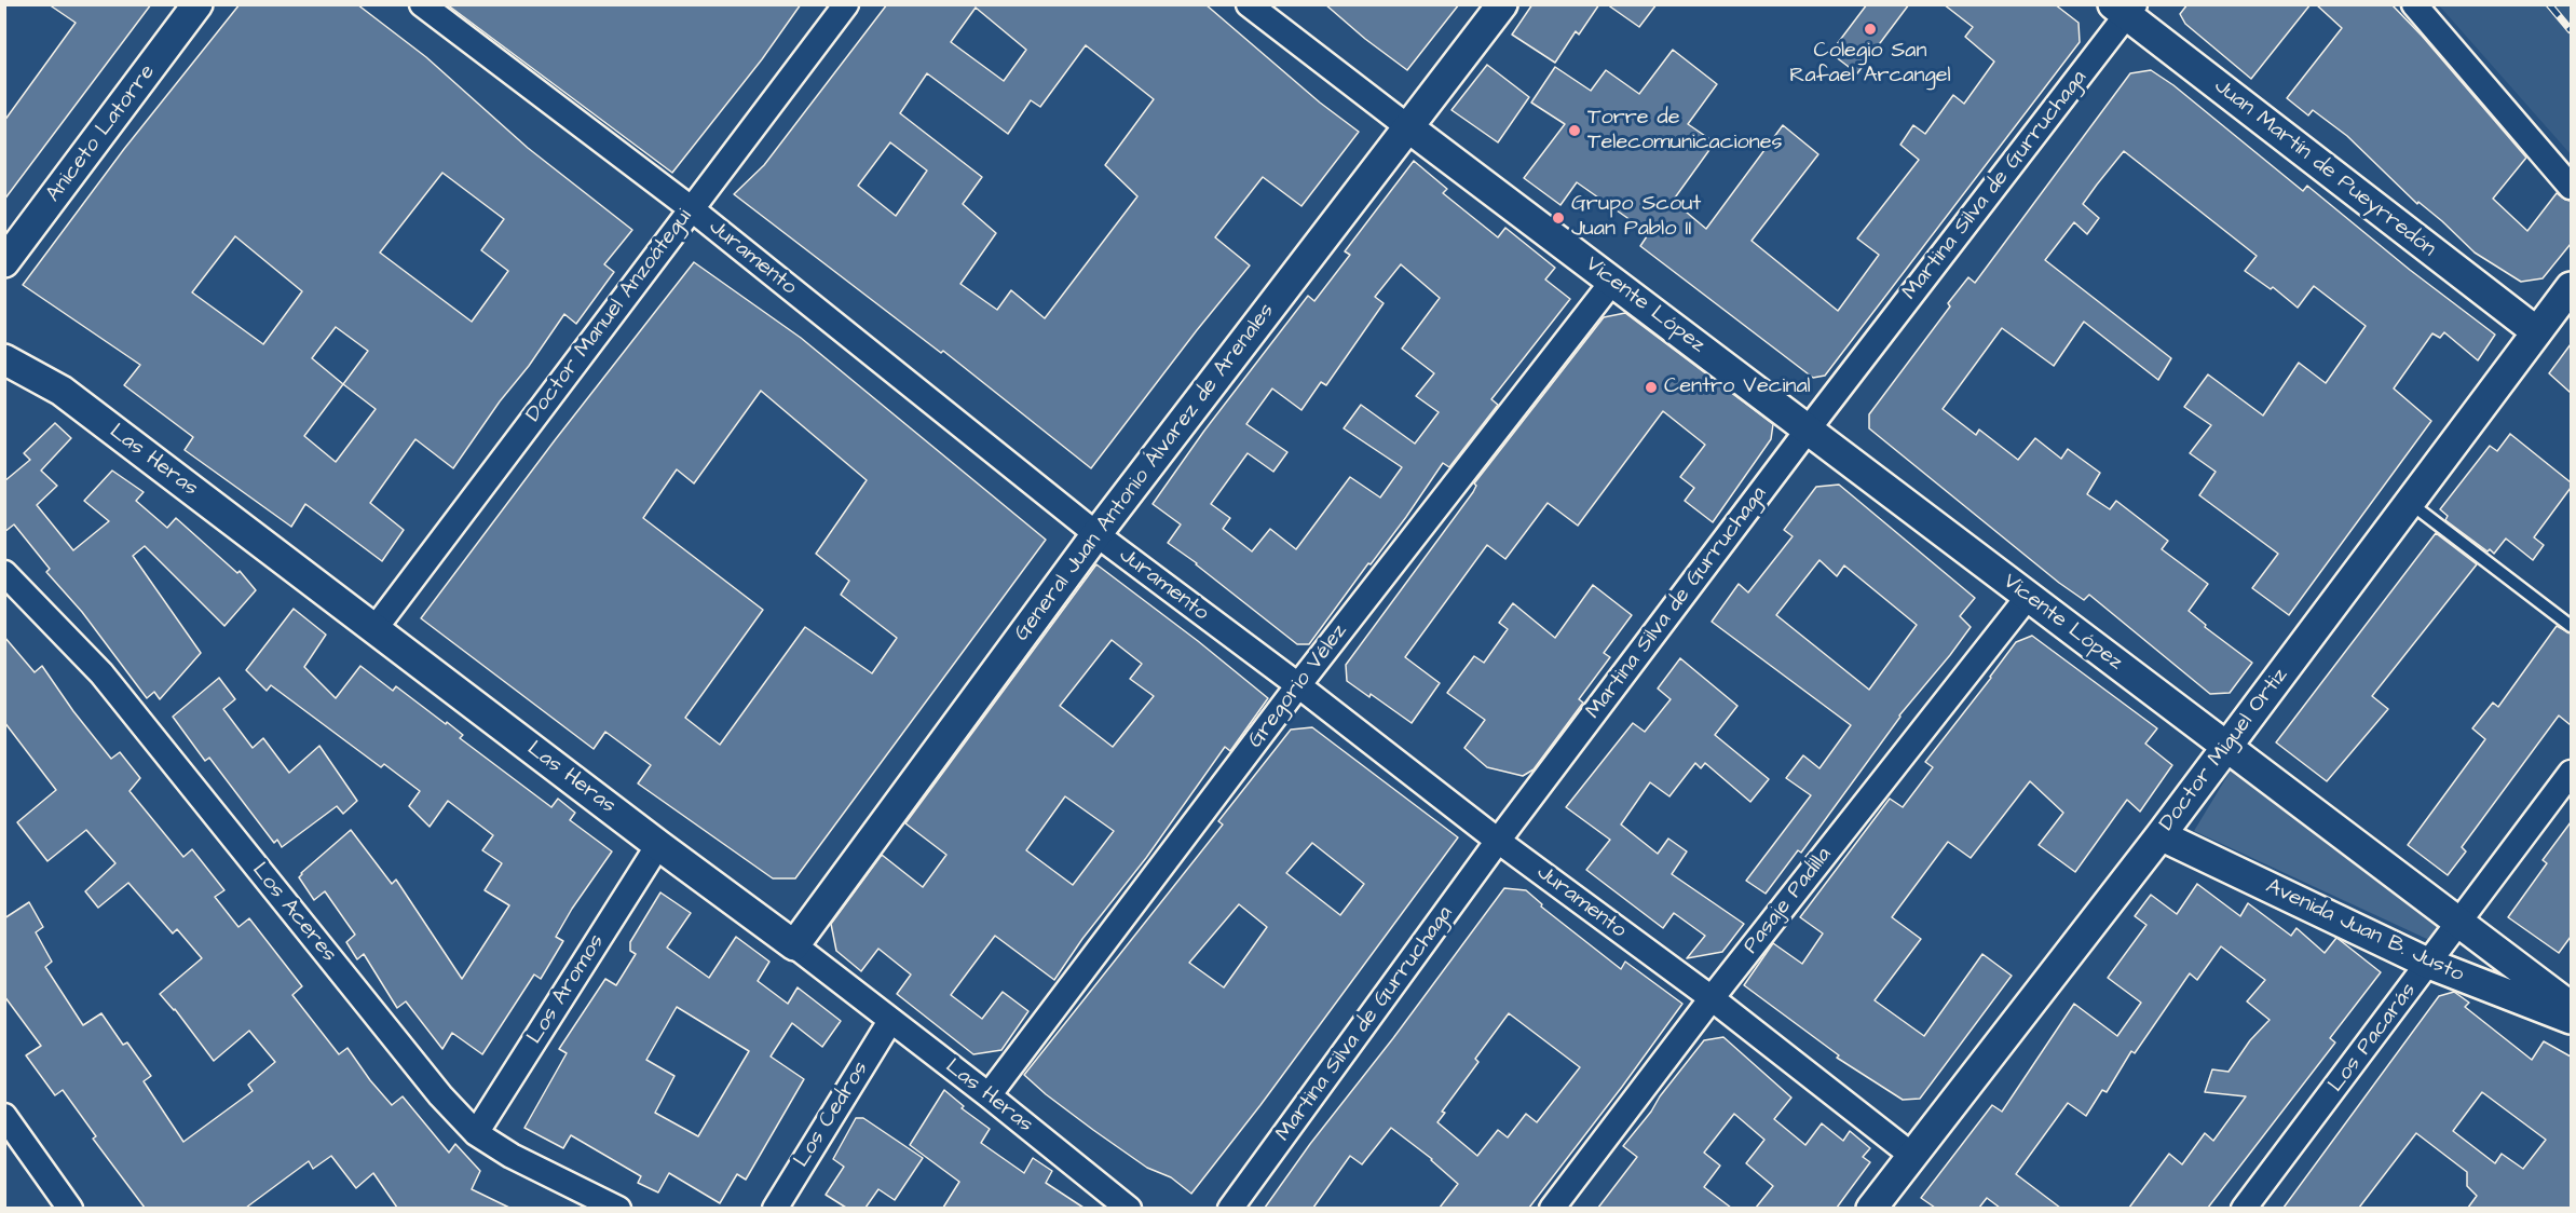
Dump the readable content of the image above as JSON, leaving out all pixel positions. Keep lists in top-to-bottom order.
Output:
{
  "streets": {
    "street": [
      "Aniceto Latorre",
      "Juan Martín de Pueyrredón",
      "Martina Silva de Gurruchaga",
      "Juramento",
      "Vicente López",
      "Doctor Manuel Anzoátegui",
      "Las Heras",
      "General Juan Antonio Álvarez de Arenales",
      "Gregorio Vélez",
      "Doctor Miguel Ortiz",
      "Pasaje Padilla",
      "Los Aceres",
      "Avenida Juan B. Justo",
      "Los Aromos",
      "Los Pacarás",
      "Los Cedros"
    ]
  },
  "crossings": [
    ["Juan Martín de Pueyrredón", "Martina Silva de Gurruchaga"],
    ["Juan Martín de Pueyrredón", "Doctor Miguel Ortiz"],
    ["Martina Silva de Gurruchaga", "Juramento"],
    ["Martina Silva de Gurruchaga", "Vicente López"],
    ["Juramento", "Doctor Manuel Anzoátegui"],
    ["Juramento", "General Juan Antonio Álvarez de Arenales"],
    ["Juramento", "Gregorio Vélez"],
    ["Juramento", "Doctor Miguel Ortiz"],
    ["Juramento", "Pasaje Padilla"],
    ["Vicente López", "General Juan Antonio Álvarez de Arenales"],
    ["Vicente López", "Gregorio Vélez"],
    ["Vicente López", "Doctor Miguel Ortiz"],
    ["Vicente López", "Pasaje Padilla"],
    ["Vicente López", "Avenida Juan B. Justo"],
    ["Doctor Manuel Anzoátegui", "Las Heras"],
    ["Las Heras", "General Juan Antonio Álvarez de Arenales"],
    ["Las Heras", "Gregorio Vélez"],
    ["Las Heras", "Los Aromos"],
    ["Las Heras", "Los Cedros"],
    ["Doctor Miguel Ortiz", "Avenida Juan B. Justo"],
    ["Los Aceres", "Los Aromos"],
    ["Avenida Juan B. Justo", "Los Pacarás"]
  ],
  "places": [
    "Colegio San Rafael Arcangel",
    "Torre de Telecomunicaciones",
    "Grupo Scout Juan Pablo II",
    "Centro Vecinal"
  ]
}
